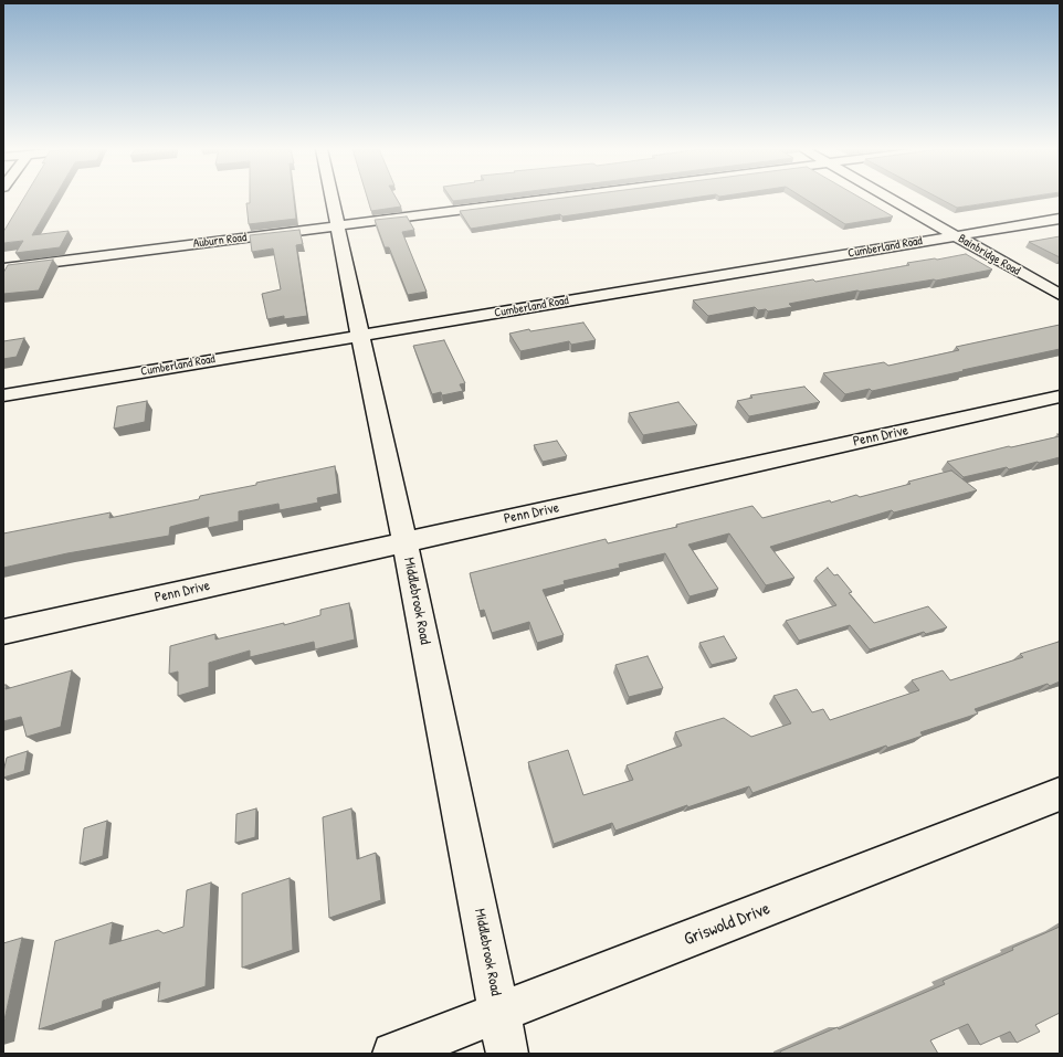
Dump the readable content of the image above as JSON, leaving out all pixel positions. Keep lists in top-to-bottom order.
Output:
{
  "streets": {
    "street": [
      "Auburn Road",
      "Cumberland Road",
      "Bainbridge Road",
      "Penn Drive",
      "Middlebrook Road",
      "Griswold Drive"
    ]
  },
  "crossings": [
    ["Auburn Road", "Middlebrook Road"],
    ["Cumberland Road", "Bainbridge Road"],
    ["Cumberland Road", "Middlebrook Road"],
    ["Penn Drive", "Middlebrook Road"],
    ["Middlebrook Road", "Griswold Drive"]
  ]
}
